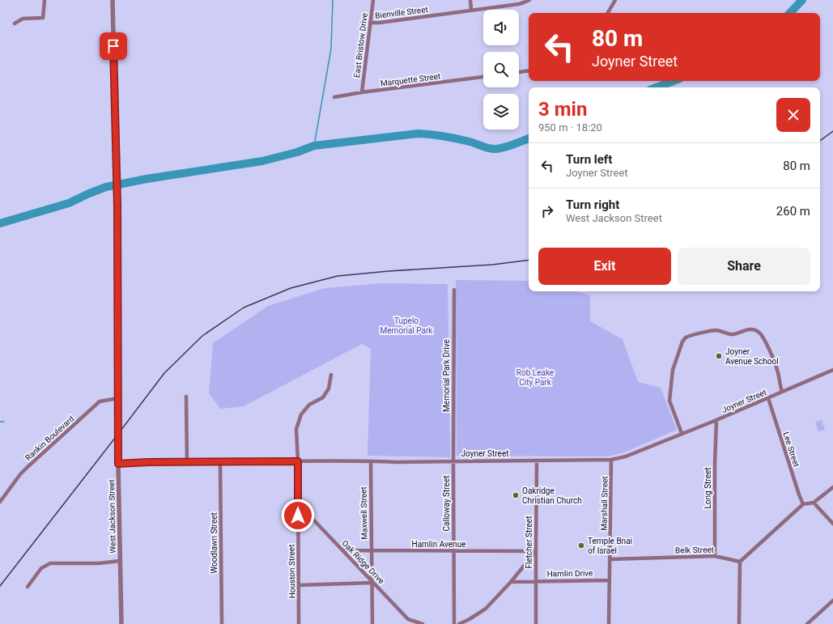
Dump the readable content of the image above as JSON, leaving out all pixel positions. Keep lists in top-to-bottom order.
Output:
{
  "streets": {
    "street": [
      "Bienville Street",
      "East Bristow Drive",
      "Marquette Street",
      "Memorial Park Drive",
      "Joyner Street",
      "Rankin Boulevard",
      "Lee Street",
      "Long Street",
      "Calloway Street",
      "Marshall Street",
      "Maxwell Street",
      "West Jackson Street",
      "Fletcher Street",
      "Woodlawn Street",
      "Hamlin Avenue",
      "Belk Street",
      "Oak Ridge Drive",
      "Houston Street",
      "Hamlin Drive"
    ]
  },
  "crossings": [
    ["Bienville Street", "East Bristow Drive"],
    ["East Bristow Drive", "Marquette Street"],
    ["Memorial Park Drive", "Joyner Street"],
    ["Memorial Park Drive", "Calloway Street"],
    ["Joyner Street", "Lee Street"],
    ["Joyner Street", "Long Street"],
    ["Joyner Street", "Calloway Street"],
    ["Joyner Street", "Marshall Street"],
    ["Joyner Street", "Maxwell Street"],
    ["Joyner Street", "West Jackson Street"],
    ["Joyner Street", "Fletcher Street"],
    ["Joyner Street", "Woodlawn Street"],
    ["Joyner Street", "Houston Street"],
    ["Rankin Boulevard", "West Jackson Street"],
    ["Long Street", "Belk Street"],
    ["Calloway Street", "Hamlin Avenue"],
    ["Marshall Street", "Belk Street"],
    ["Marshall Street", "Hamlin Drive"],
    ["Maxwell Street", "Hamlin Avenue"],
    ["Maxwell Street", "Oak Ridge Drive"],
    ["Fletcher Street", "Hamlin Avenue"],
    ["Fletcher Street", "Hamlin Drive"],
    ["Hamlin Avenue", "Oak Ridge Drive"],
    ["Oak Ridge Drive", "Houston Street"]
  ],
  "parks": ["Tupelo Memorial Park", "Rob Leake City Park"],
  "places": ["Joyner Avenue School", "Oakridge Christian Church", "Temple Bnai of Israel"],
  "page": {
    "turn": ["80 m", "Joyner Street"],
    "heading": ["3 min", "950 m · 18:20"],
    "list": [
      {
        "name": "Turn left",
        "note": "Joyner Street",
        "value": "80 m"
      },
      {
        "name": "Turn right",
        "note": "West Jackson Street",
        "value": "260 m"
      }
    ],
    "buttons": ["Exit", "Share"]
  }
}
